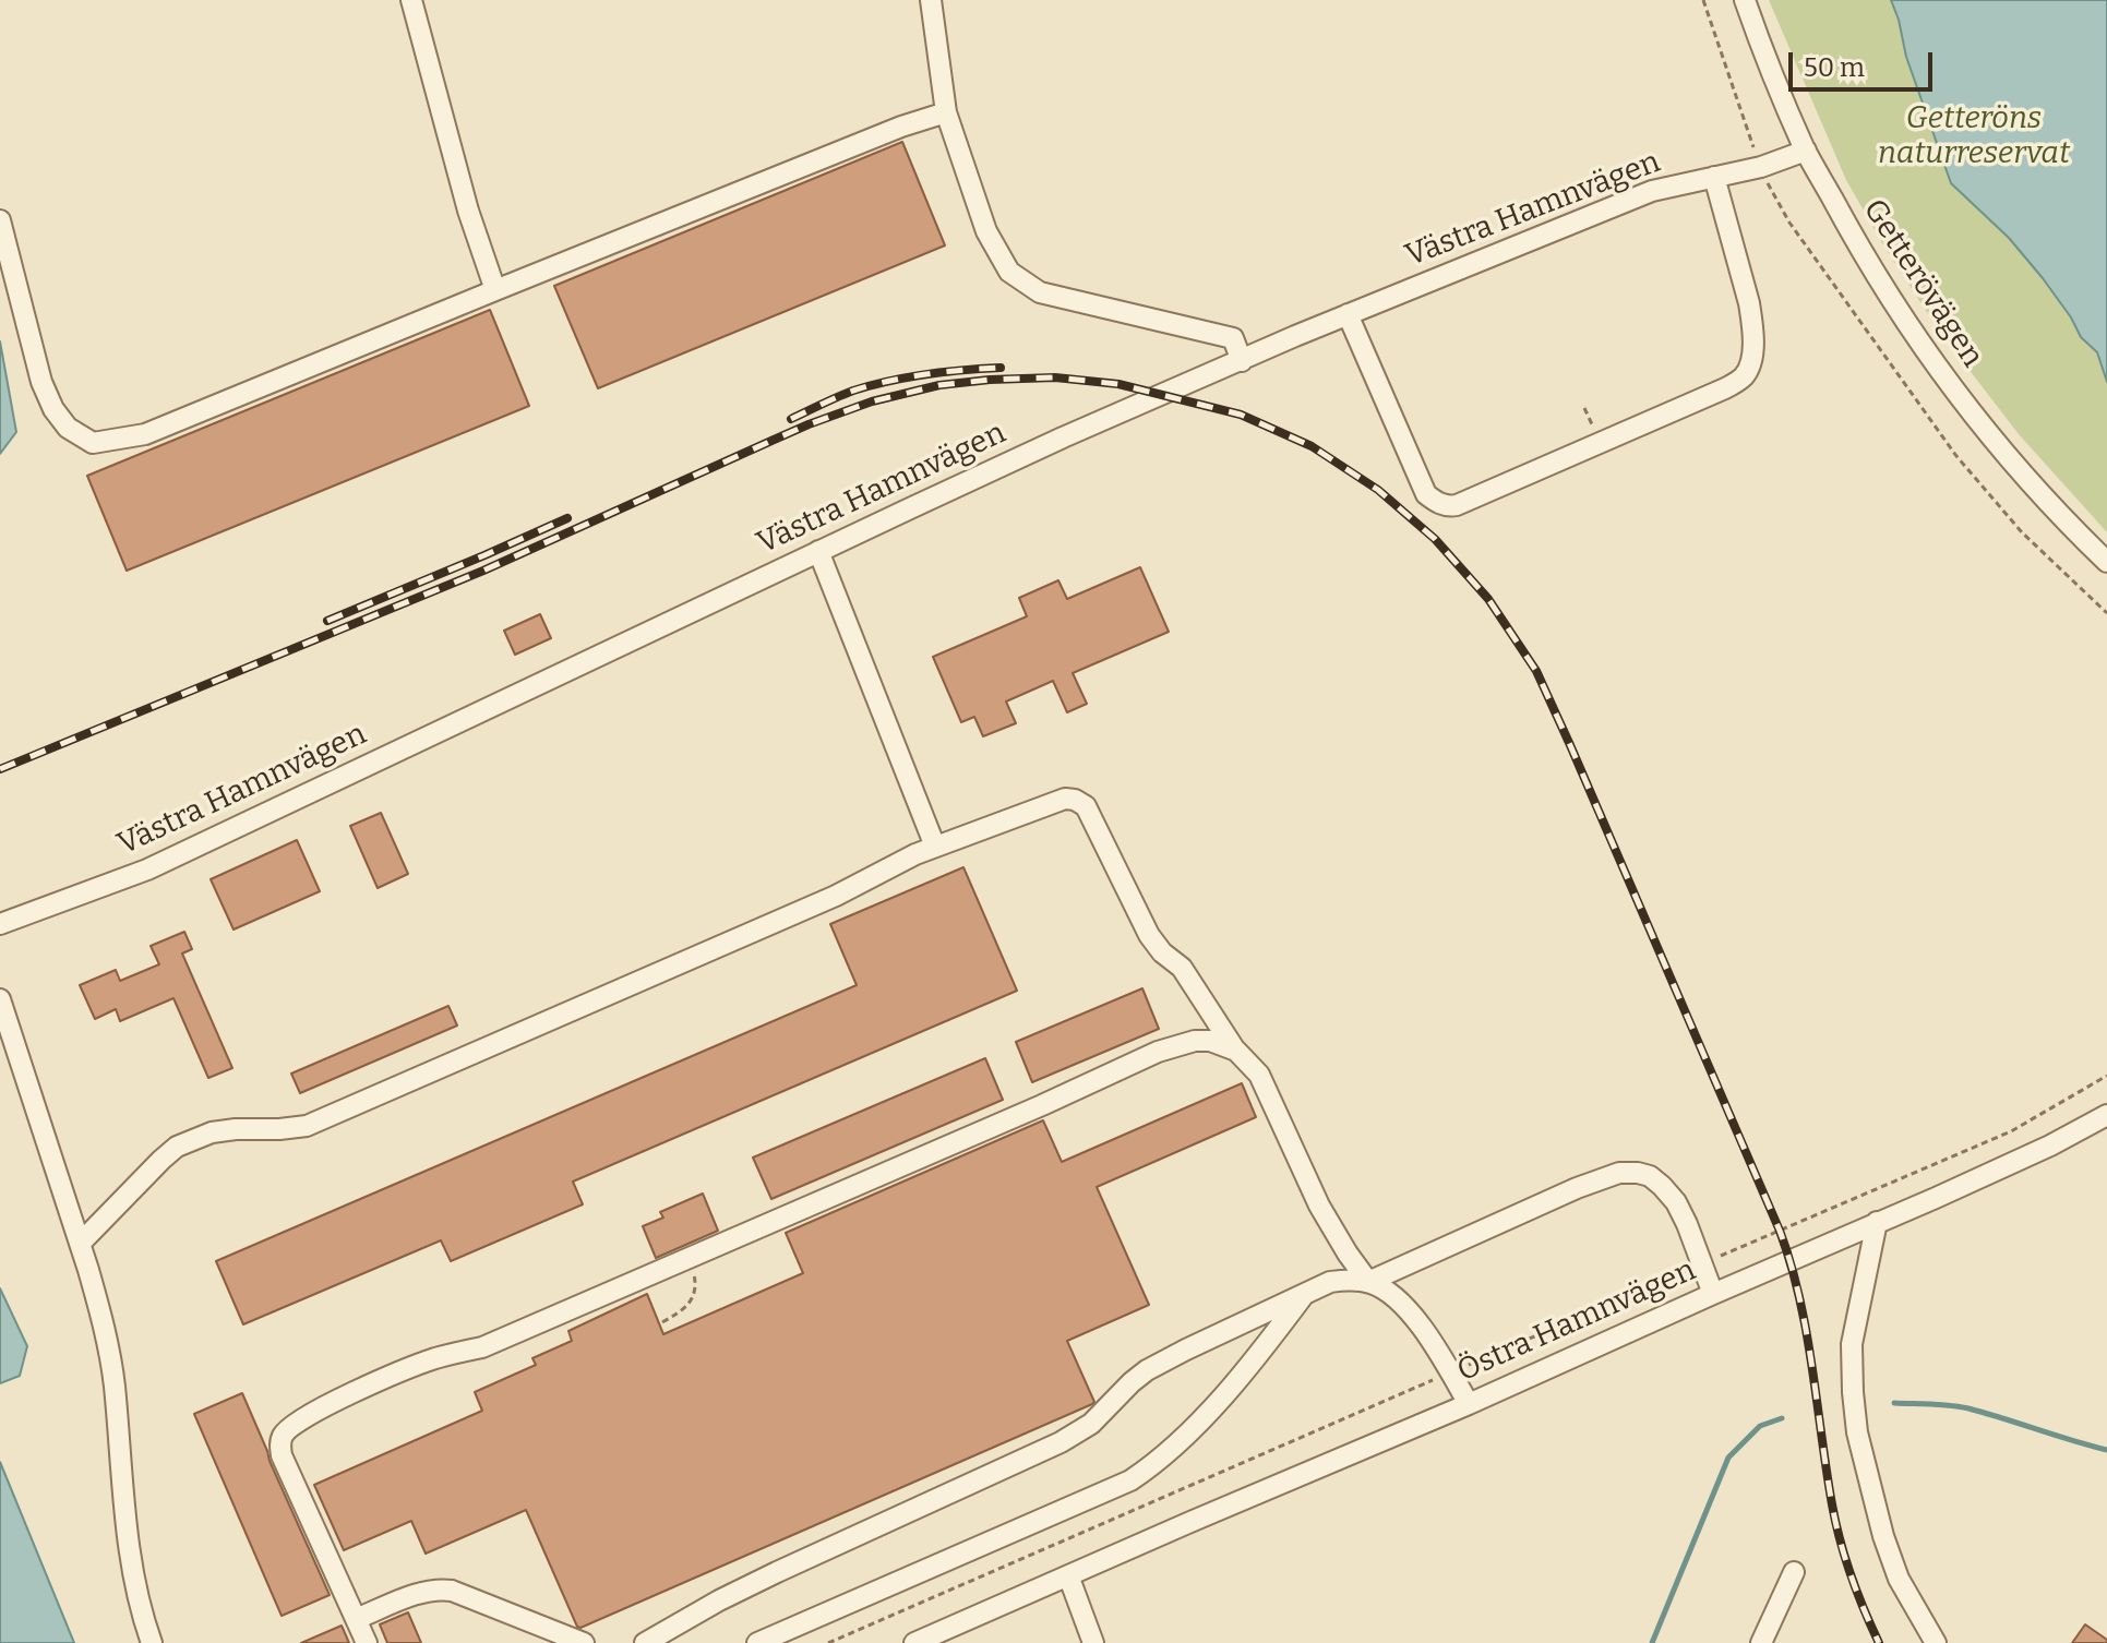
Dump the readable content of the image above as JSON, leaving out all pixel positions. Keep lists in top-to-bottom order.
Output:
{
  "streets": {
    "street": ["Västra Hamnvägen", "Getterövägen", "Östra Hamnvägen"]
  },
  "crossings": [
    ["Västra Hamnvägen", "Getterövägen"]
  ],
  "parks": ["Getteröns naturreservat"],
  "scale_bar": "50 m"
}
